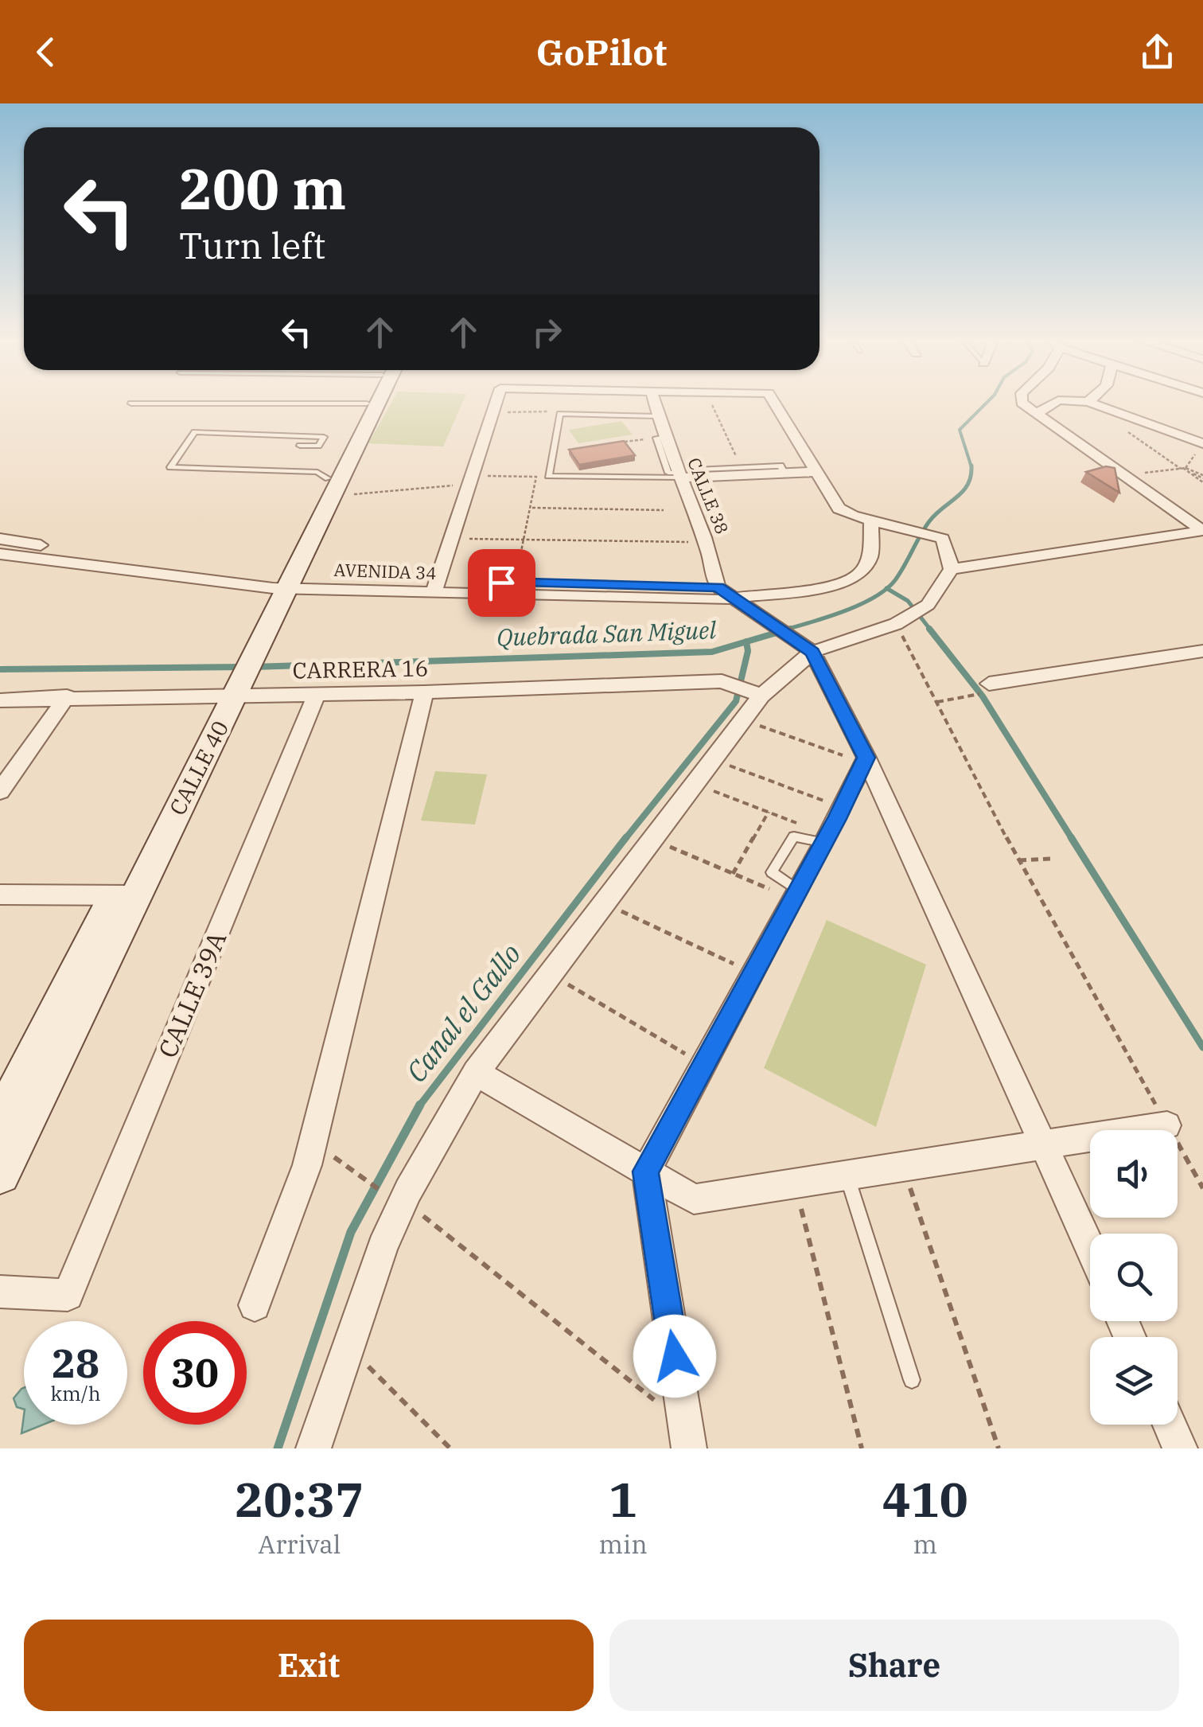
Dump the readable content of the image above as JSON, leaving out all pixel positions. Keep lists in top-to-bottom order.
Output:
{
  "streets": {
    "main road": ["CALLE 40"],
    "street": [
      "CALLE 38",
      "AVENIDA 34",
      "CARRERA 16",
      "CALLE 39A"
    ]
  },
  "crossings": [
    ["CALLE 38", "AVENIDA 34"],
    ["AVENIDA 34", "CALLE 40"],
    ["CARRERA 16", "CALLE 40"],
    ["CARRERA 16", "CALLE 39A"]
  ],
  "water": ["Quebrada San Miguel", "Canal el Gallo"],
  "page": {
    "header": "GoPilot",
    "turn": ["200 m", "Turn left"],
    "speed": "28 km/h",
    "limit": "30",
    "eta": [
      "20:37",
      "Arrival",
      "1",
      "min",
      "410",
      "m"
    ],
    "buttons": ["Exit", "Share"]
  }
}
